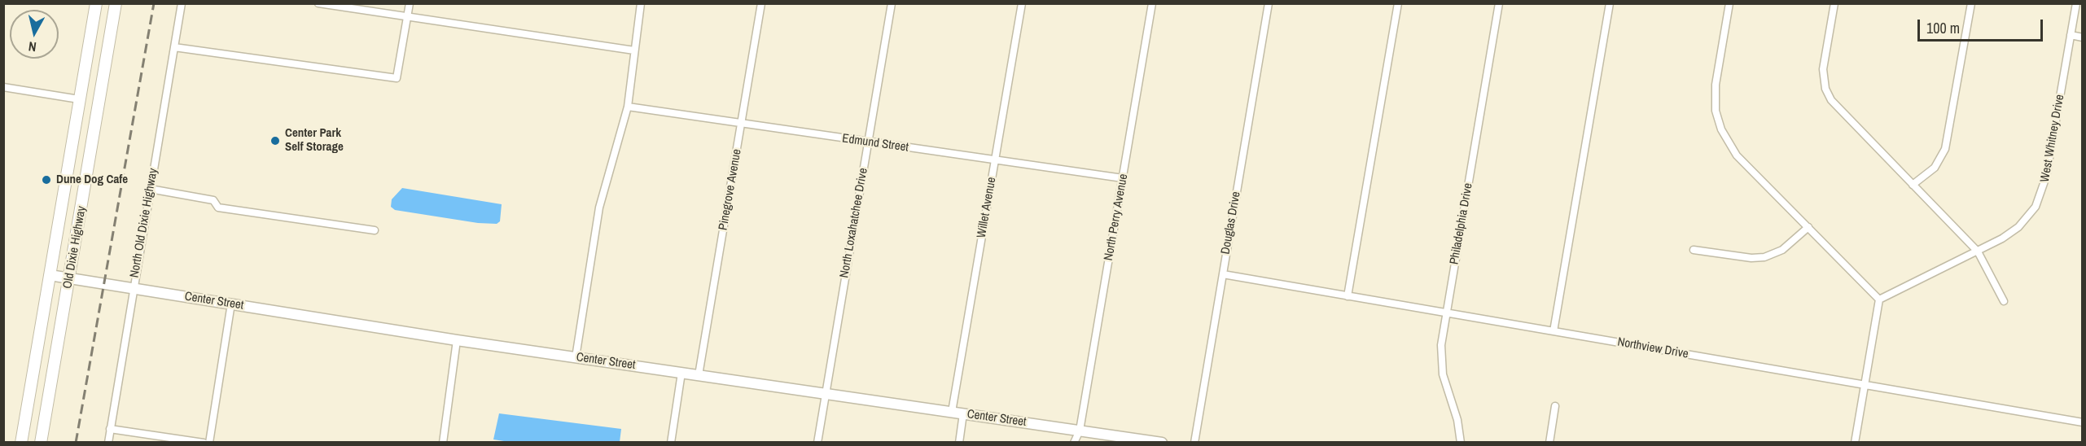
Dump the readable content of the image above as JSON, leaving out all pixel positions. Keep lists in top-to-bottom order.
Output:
{
  "streets": {
    "main road": ["Old Dixie Highway"],
    "street": [
      "West Whitney Drive",
      "Edmund Street",
      "Pinegrove Avenue",
      "Willet Avenue",
      "North Perry Avenue",
      "North Old Dixie Highway",
      "North Loxahatchee Drive",
      "Douglas Drive",
      "Philadelphia Drive",
      "Center Street",
      "Northview Drive"
    ]
  },
  "crossings": [
    ["Edmund Street", "Pinegrove Avenue"],
    ["Edmund Street", "Willet Avenue"],
    ["Edmund Street", "North Perry Avenue"],
    ["Edmund Street", "North Loxahatchee Drive"],
    ["Pinegrove Avenue", "Center Street"],
    ["Willet Avenue", "Center Street"],
    ["North Perry Avenue", "Center Street"],
    ["North Old Dixie Highway", "Center Street"],
    ["North Loxahatchee Drive", "Center Street"],
    ["Douglas Drive", "Northview Drive"],
    ["Philadelphia Drive", "Northview Drive"],
    ["Old Dixie Highway", "Center Street"]
  ],
  "places": ["Center Park Self Storage", "Dune Dog Cafe"],
  "scale_bar": "100 m",
  "north": "bottom"
}
